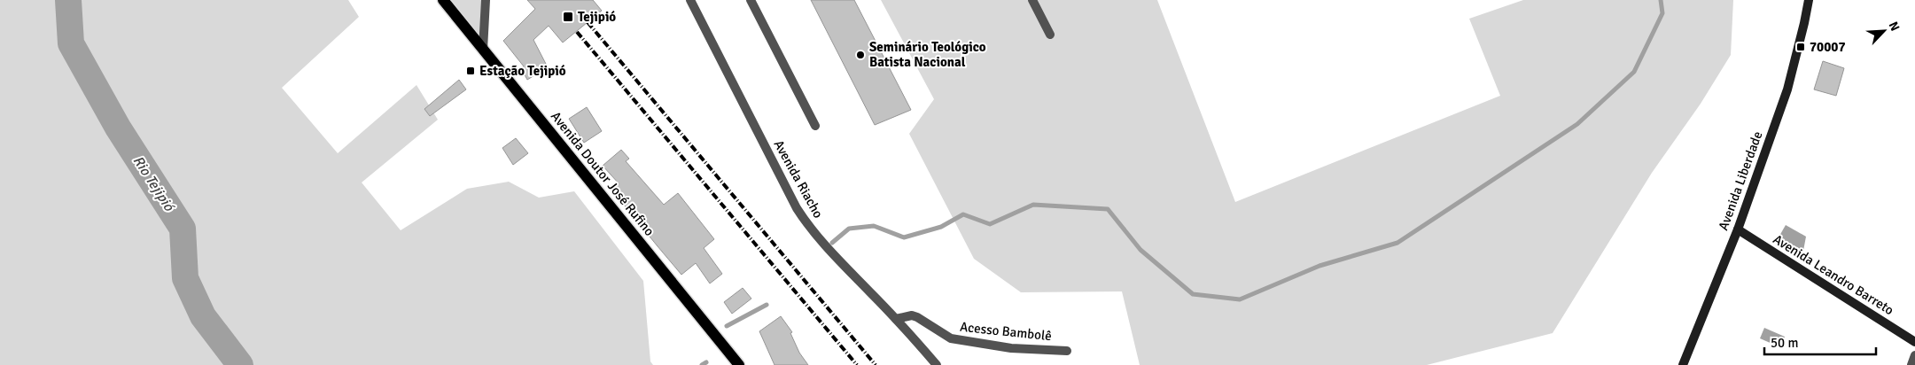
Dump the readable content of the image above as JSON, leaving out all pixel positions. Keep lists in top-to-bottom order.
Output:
{
  "streets": {
    "main road": ["Avenida Doutor José Rufino", "Avenida Liberdade", "Avenida Leandro Barreto"],
    "street": ["Avenida Riacho", "Acesso Bambolê"]
  },
  "crossings": [
    ["Avenida Riacho", "Acesso Bambolê"],
    ["Avenida Liberdade", "Avenida Leandro Barreto"]
  ],
  "water": ["Rio Tejipió"],
  "places": {
    "transit": ["Tejipió", "70007", "Estação Tejipió"],
    "other": ["Seminário Teológico Batista Nacional"]
  },
  "scale_bar": "50 m",
  "north": "top right"
}
